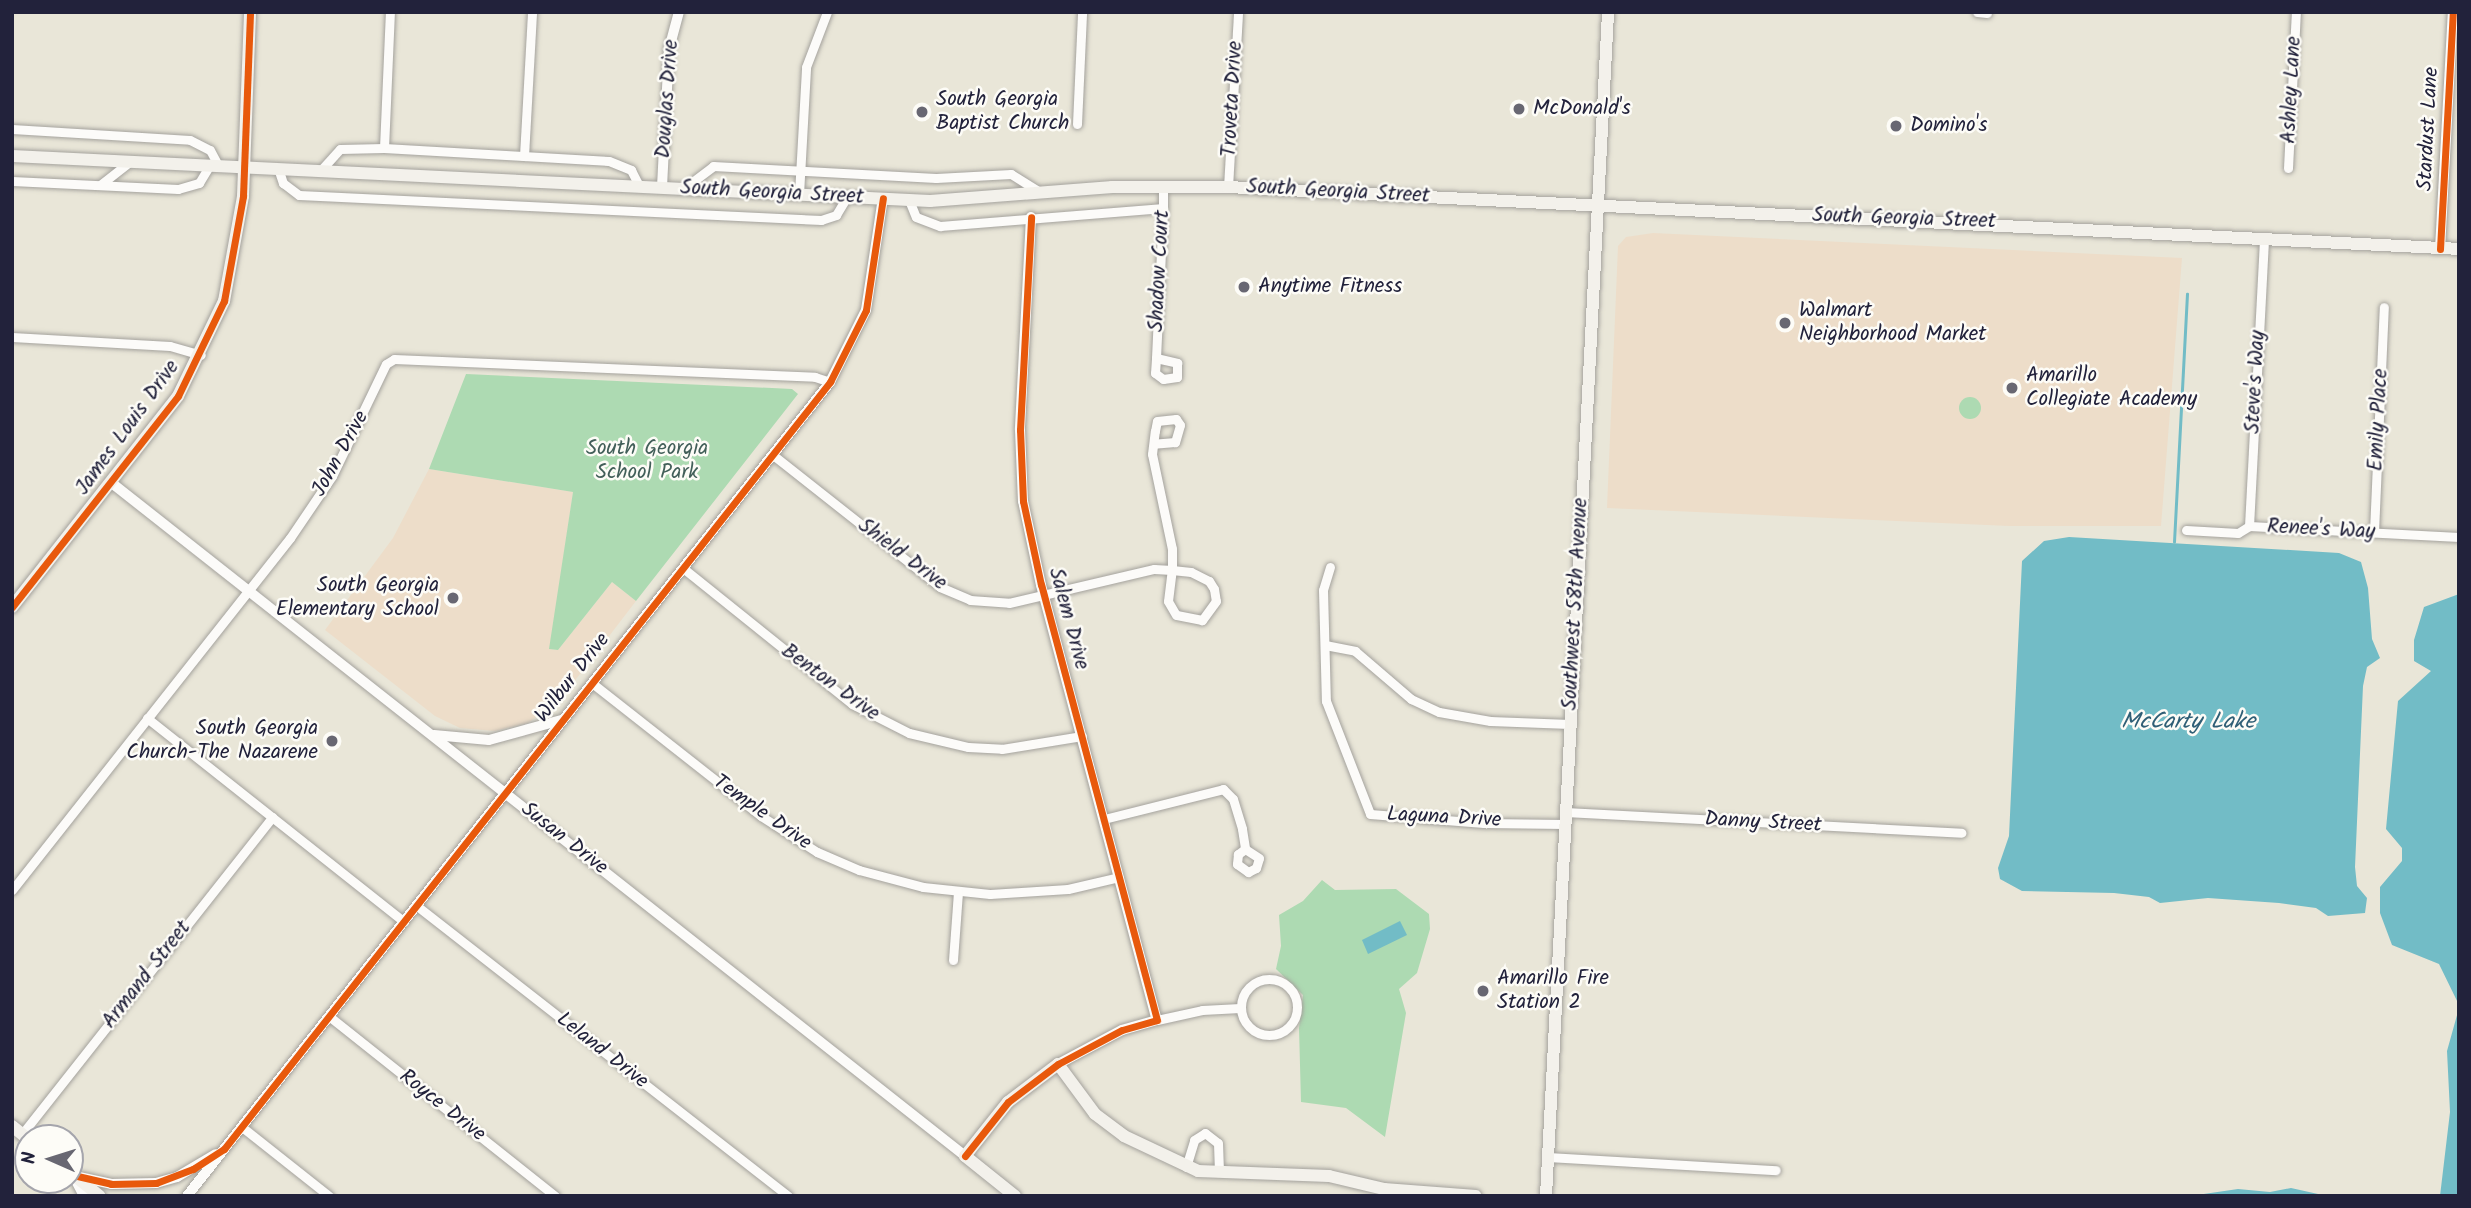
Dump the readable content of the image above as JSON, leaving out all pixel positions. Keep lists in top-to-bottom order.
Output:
{
  "streets": {
    "main road": [
      "South Georgia Street",
      "James Louis Drive",
      "Southwest 58th Avenue",
      "Susan Drive"
    ],
    "street": [
      "Ashley Lane",
      "Douglas Drive",
      "Troveta Drive",
      "Stardust Lane",
      "Shadow Court",
      "Steve's Way",
      "Emily Place",
      "John Drive",
      "Renee's Way",
      "Shield Drive",
      "Salem Drive",
      "Wilbur Drive",
      "Benton Drive",
      "Temple Drive",
      "Laguna Drive",
      "Danny Street",
      "Armand Street",
      "Leland Drive",
      "Royce Drive"
    ]
  },
  "crossings": [
    ["Douglas Drive", "South Georgia Street"],
    ["Troveta Drive", "South Georgia Street"],
    ["Stardust Lane", "South Georgia Street"],
    ["South Georgia Street", "Shadow Court"],
    ["South Georgia Street", "Steve's Way"],
    ["South Georgia Street", "James Louis Drive"],
    ["South Georgia Street", "Southwest 58th Avenue"],
    ["South Georgia Street", "Wilbur Drive"],
    ["Steve's Way", "Renee's Way"],
    ["Emily Place", "Renee's Way"],
    ["James Louis Drive", "Susan Drive"],
    ["John Drive", "Wilbur Drive"],
    ["John Drive", "Susan Drive"],
    ["Shield Drive", "Salem Drive"],
    ["Shield Drive", "Wilbur Drive"],
    ["Southwest 58th Avenue", "Laguna Drive"],
    ["Southwest 58th Avenue", "Danny Street"],
    ["Salem Drive", "Benton Drive"],
    ["Salem Drive", "Temple Drive"],
    ["Wilbur Drive", "Benton Drive"],
    ["Wilbur Drive", "Temple Drive"],
    ["Wilbur Drive", "Susan Drive"],
    ["Wilbur Drive", "Leland Drive"],
    ["Wilbur Drive", "Royce Drive"],
    ["Laguna Drive", "Danny Street"]
  ],
  "water": ["McCarty Lake"],
  "parks": ["South Georgia School Park"],
  "places": [
    "McDonald's",
    "South Georgia Baptist Church",
    "Domino's",
    "Anytime Fitness",
    "Walmart Neighborhood Market",
    "Amarillo Collegiate Academy",
    "South Georgia Elementary School",
    "South Georgia Church-The Nazarene",
    "Amarillo Fire Station 2"
  ],
  "north": "left"
}
